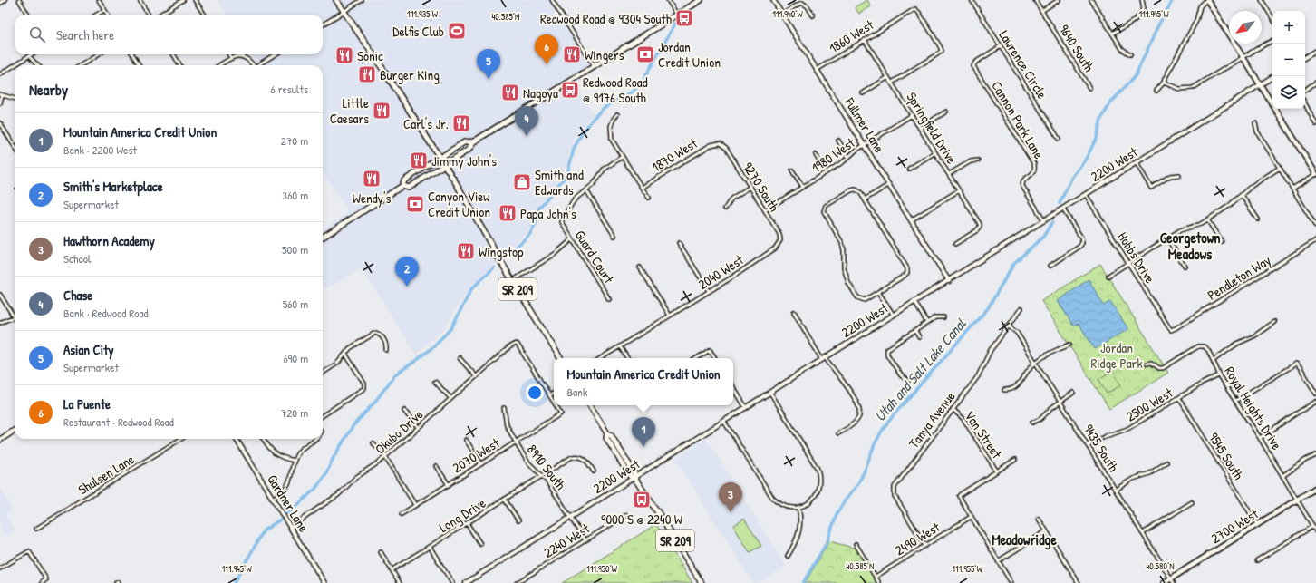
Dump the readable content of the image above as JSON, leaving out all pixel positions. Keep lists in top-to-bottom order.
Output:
{
  "streets": {
    "main road": ["SR 209", "2700 West"],
    "street": [
      "1860 West",
      "9640 South",
      "Lawrence Circle",
      "Cannon Park Lane",
      "Fullmer Lane",
      "Springfield Drive",
      "1870 West",
      "1980 West",
      "2200 West",
      "9270 South",
      "Guard Court",
      "Hobbs Drive",
      "2040 West",
      "Pendleton Way",
      "2500 West",
      "Royal Heights Drive",
      "Tanya Avenue",
      "Okubo Drive",
      "Van Street",
      "9435 South",
      "2070 West",
      "9545 South",
      "8910 South",
      "Shulsen Lane",
      "Gardner Lane",
      "Long Drive",
      "2490 West",
      "2240 West"
    ]
  },
  "crossings": [
    ["1860 West", "Fullmer Lane"],
    ["1860 West", "Springfield Drive"],
    ["Lawrence Circle", "Cannon Park Lane"],
    ["Cannon Park Lane", "2200 West"],
    ["Fullmer Lane", "1980 West"],
    ["Fullmer Lane", "2200 West"],
    ["Springfield Drive", "1980 West"],
    ["1870 West", "9270 South"],
    ["1980 West", "9270 South"],
    ["2200 West", "Hobbs Drive"],
    ["2200 West", "SR 209"],
    ["2200 West", "8910 South"],
    ["9270 South", "2040 West"],
    ["Hobbs Drive", "Pendleton Way"],
    ["2500 West", "Royal Heights Drive"],
    ["2500 West", "9435 South"],
    ["2500 West", "9545 South"],
    ["Royal Heights Drive", "2700 West"],
    ["Tanya Avenue", "Van Street"],
    ["Tanya Avenue", "9435 South"],
    ["Tanya Avenue", "2490 West"],
    ["Okubo Drive", "2070 West"],
    ["Okubo Drive", "Gardner Lane"],
    ["9435 South", "2700 West"],
    ["2070 West", "8910 South"],
    ["9545 South", "2700 West"],
    ["8910 South", "Long Drive"],
    ["8910 South", "2240 West"]
  ],
  "districts": ["Georgetown Meadows", "Meadowridge"],
  "water": ["Utah and Salt Lake Canal"],
  "parks": ["Jordan Ridge Park"],
  "places": {
    "bus stop": ["Redwood Road @ 9304 South", "Redwood Road @ 9176 South", "9000 S @ 2240 W"],
    "sports": ["Delfis Club"],
    "restaurant": [
      "Wingers",
      "Sonic",
      "Burger King",
      "Nagoya",
      "Little Caesars",
      "Carl's Jr.",
      "Jimmy John's",
      "Wendy's",
      "Papa John's",
      "Wingstop"
    ],
    "bank": ["Jordan Credit Union", "Canyon View Credit Union"],
    "shop": ["Smith and Edwards"]
  },
  "north": "bottom left",
  "page": {
    "map_buttons": ["+", "−"],
    "search": "Search here",
    "pins": [
      "6",
      "5",
      "4",
      "2",
      "1",
      "3"
    ],
    "heading": ["Nearby", "6 results"],
    "list": [
      {
        "mark": "1",
        "name": "Mountain America Credit Union",
        "note": "Bank · 2200 West",
        "value": "270 m"
      },
      {
        "mark": "2",
        "name": "Smith's Marketplace",
        "note": "Supermarket",
        "value": "360 m"
      },
      {
        "mark": "3",
        "name": "Hawthorn Academy",
        "note": "School",
        "value": "500 m"
      },
      {
        "mark": "4",
        "name": "Chase",
        "note": "Bank · Redwood Road",
        "value": "560 m"
      },
      {
        "mark": "5",
        "name": "Asian City",
        "note": "Supermarket",
        "value": "690 m"
      },
      {
        "mark": "6",
        "name": "La Puente",
        "note": "Restaurant · Redwood Road",
        "value": "720 m"
      }
    ],
    "popup": ["Mountain America Credit Union", "Bank"]
  },
  "coordinates": [
    "111.935°W",
    "111.940°W",
    "111.945°W",
    "40.585°N",
    "40.580°N",
    "111.950°W",
    "111.955°W"
  ]
}
